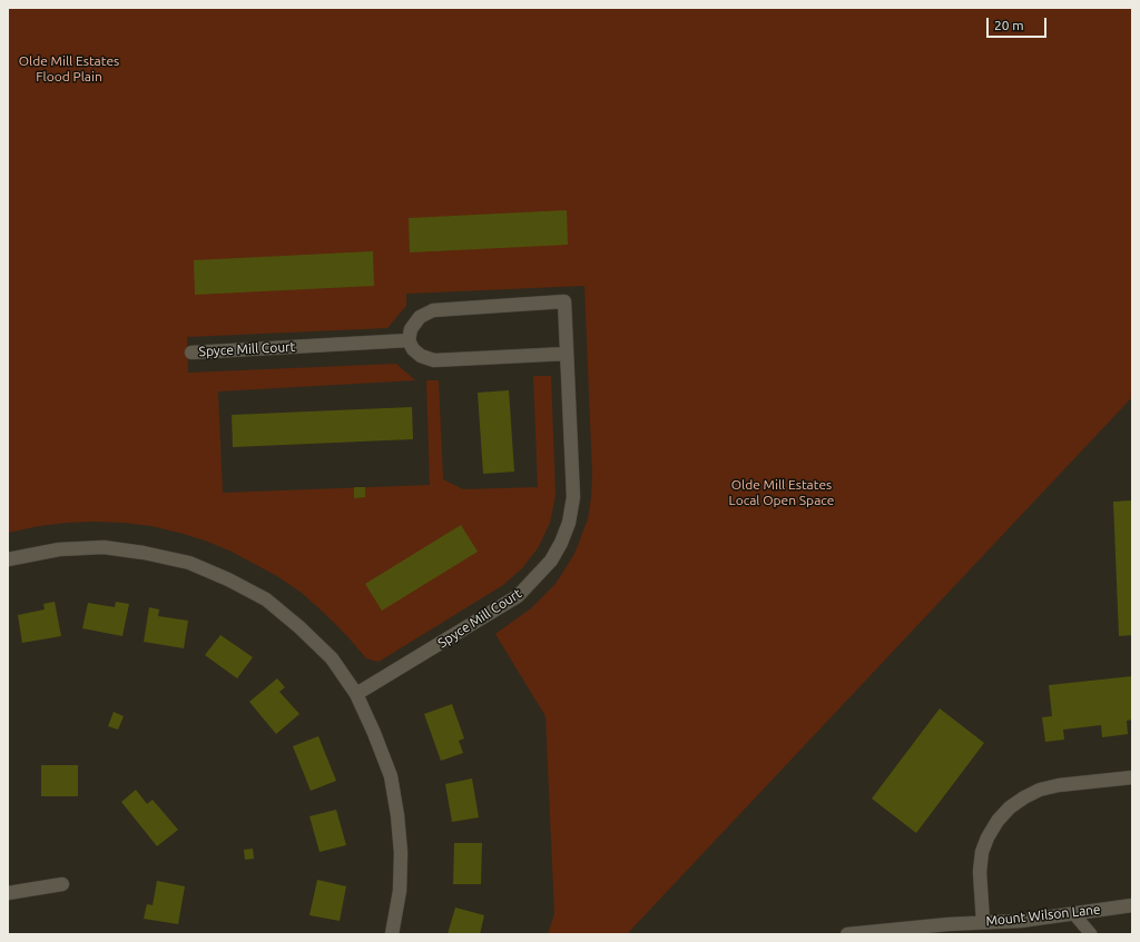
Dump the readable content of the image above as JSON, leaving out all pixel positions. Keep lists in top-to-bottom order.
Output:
{
  "streets": {
    "street": ["Spyce Mill Court", "Mount Wilson Lane"]
  },
  "parks": ["Olde Mill Estates Flood Plain", "Olde Mill Estates Local Open Space"],
  "scale_bar": "20 m"
}
